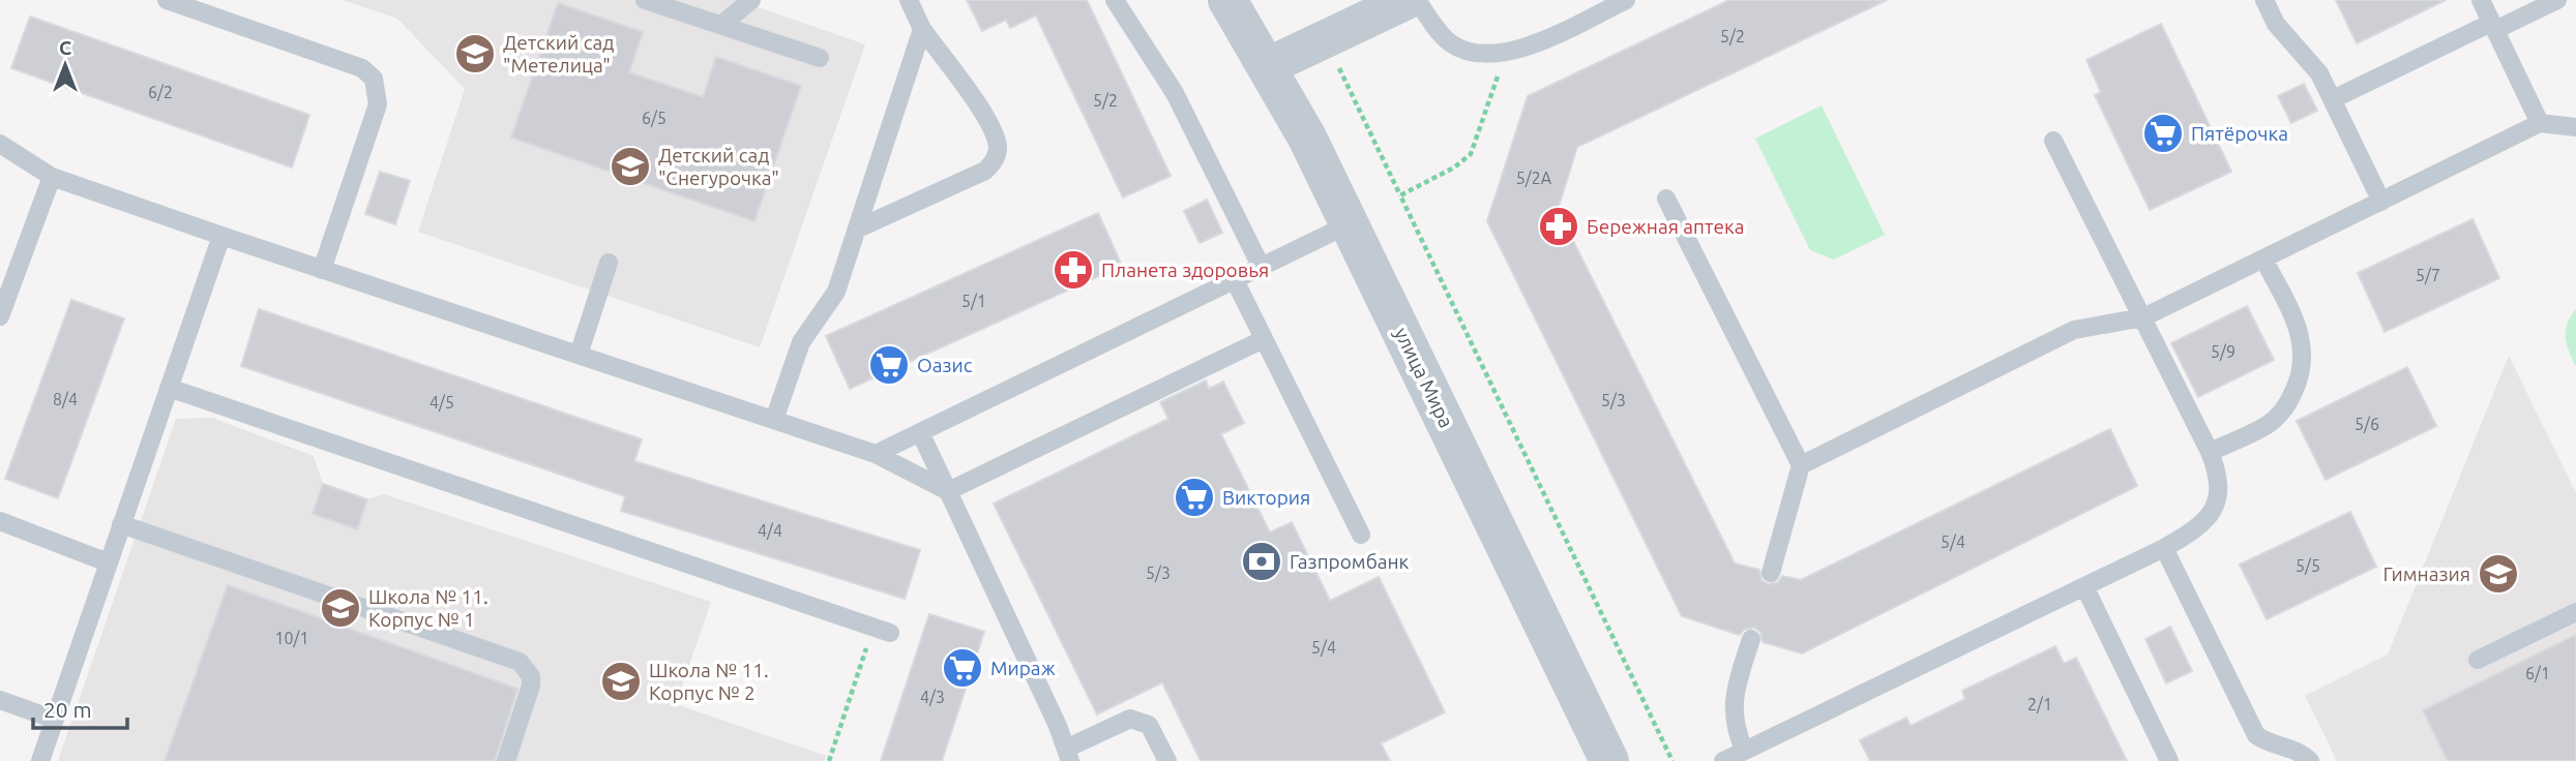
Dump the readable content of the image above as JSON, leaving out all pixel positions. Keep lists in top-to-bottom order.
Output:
{
  "streets": {
    "street": ["улица Мира"]
  },
  "places": {
    "school or university": [
      "Детский сад \"Метелица\"",
      "Детский сад \"Снегурочка\"",
      "Гимназия",
      "Школа № 11. Корпус № 1",
      "Школа № 11. Корпус № 2"
    ],
    "supermarket": [
      "Пятёрочка",
      "Оазис",
      "Виктория",
      "Мираж"
    ],
    "pharmacy": ["Бережная аптека", "Планета здоровья"],
    "bank": ["Газпромбанк"]
  },
  "house_numbers": [
    "5/2",
    "6/2",
    "5/2",
    "6/5",
    "5/2А",
    "5/7",
    "5/1",
    "5/9",
    "8/4",
    "5/3",
    "4/5",
    "5/6",
    "4/4",
    "5/4",
    "5/5",
    "5/3",
    "10/1",
    "5/4",
    "6/1",
    "4/3",
    "2/1"
  ],
  "scale_bar": "20 m",
  "north": "top"
}
